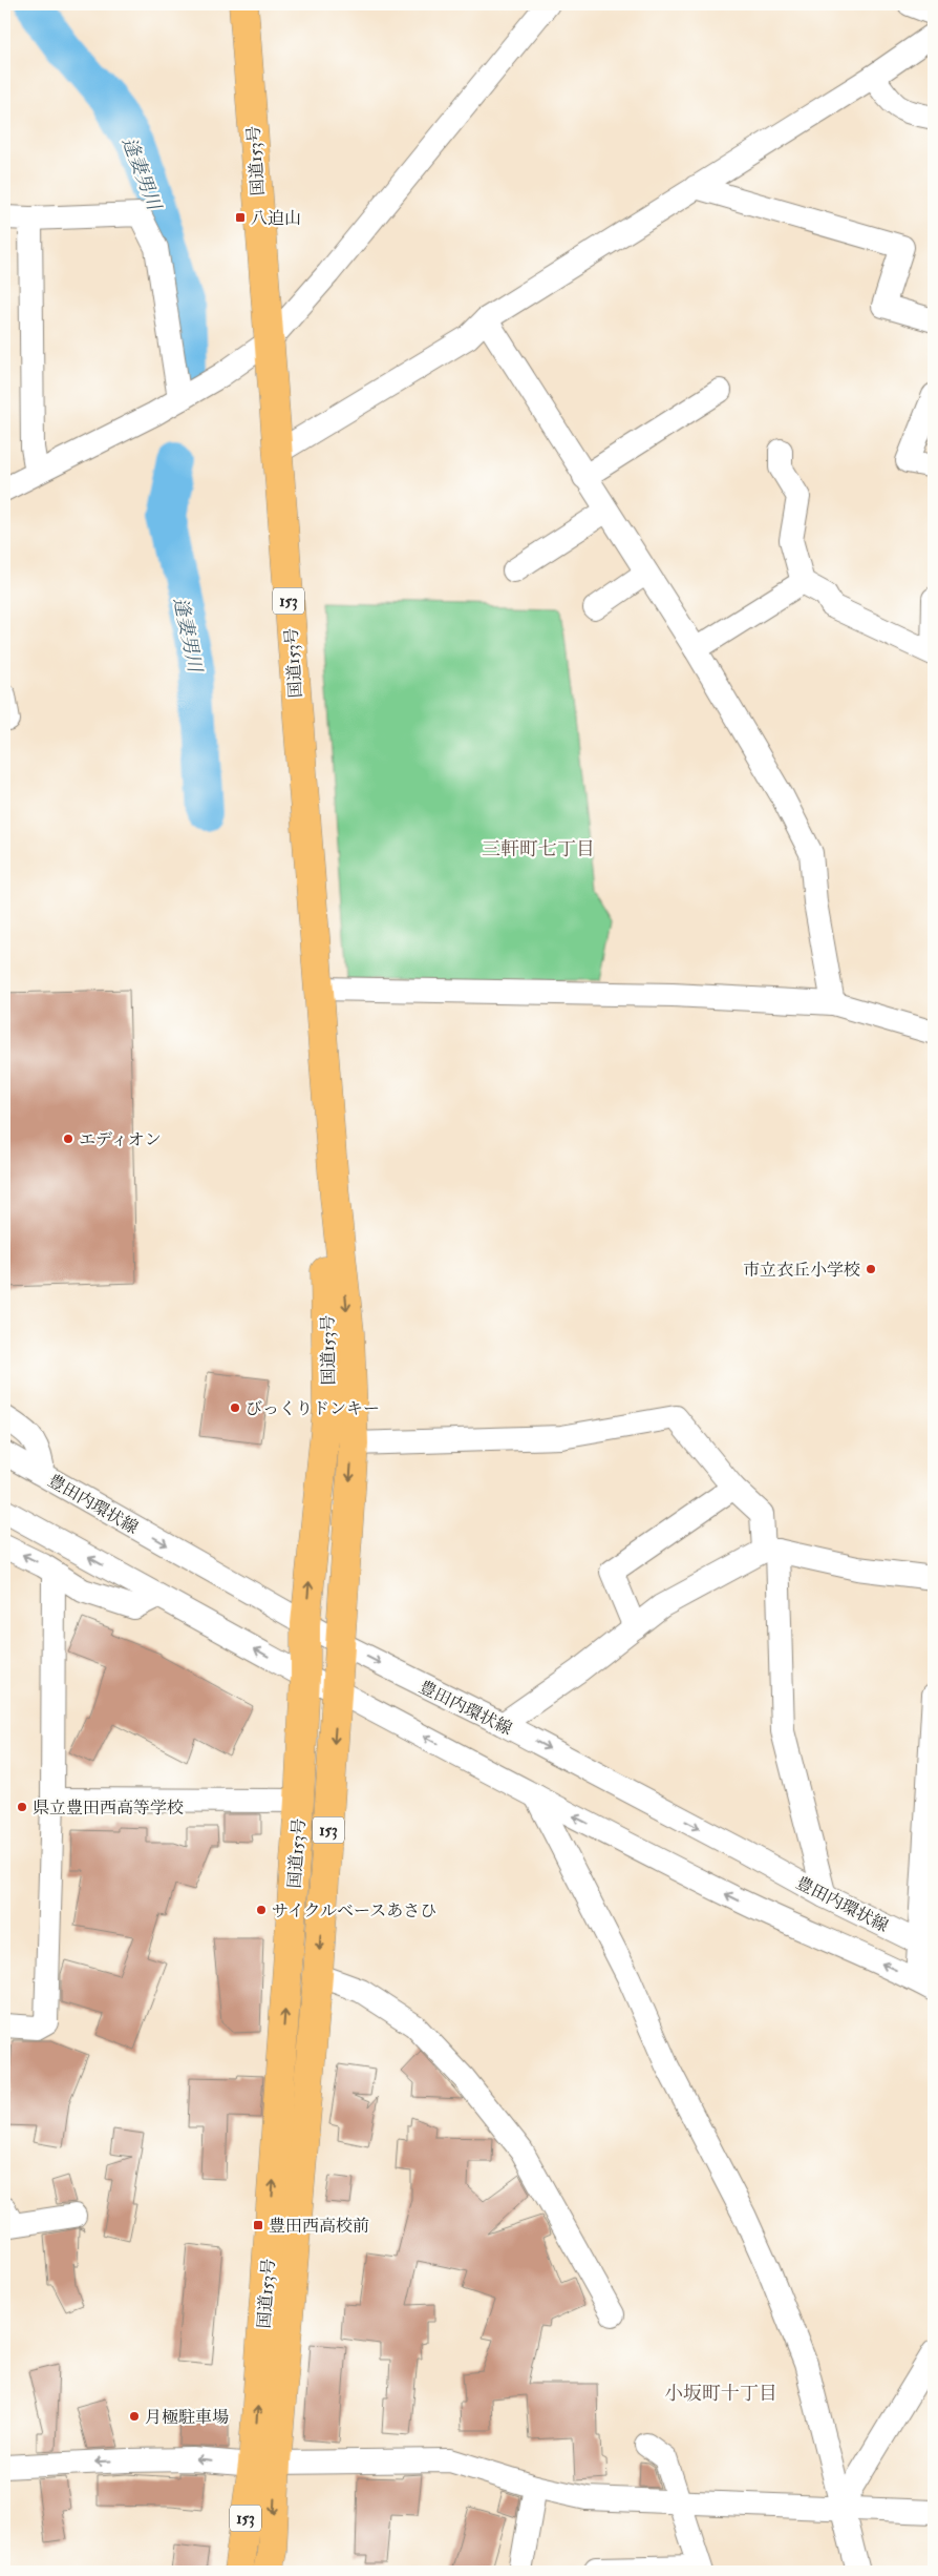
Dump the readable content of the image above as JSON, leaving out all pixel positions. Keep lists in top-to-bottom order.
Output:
{
  "streets": {
    "highway": ["国道153号", "153"],
    "street": ["豊田内環状線"]
  },
  "crossings": [
    ["国道153号", "豊田内環状線"]
  ],
  "districts": ["三軒町七丁目", "小坂町十丁目"],
  "water": ["逢妻男川"],
  "places": {
    "transit": ["八迫山", "豊田西高校前"],
    "other": [
      "エディオン",
      "市立衣丘小学校",
      "びっくりドンキー",
      "県立豊田西高等学校",
      "サイクルベースあさひ",
      "月極駐車場"
    ]
  }
}
